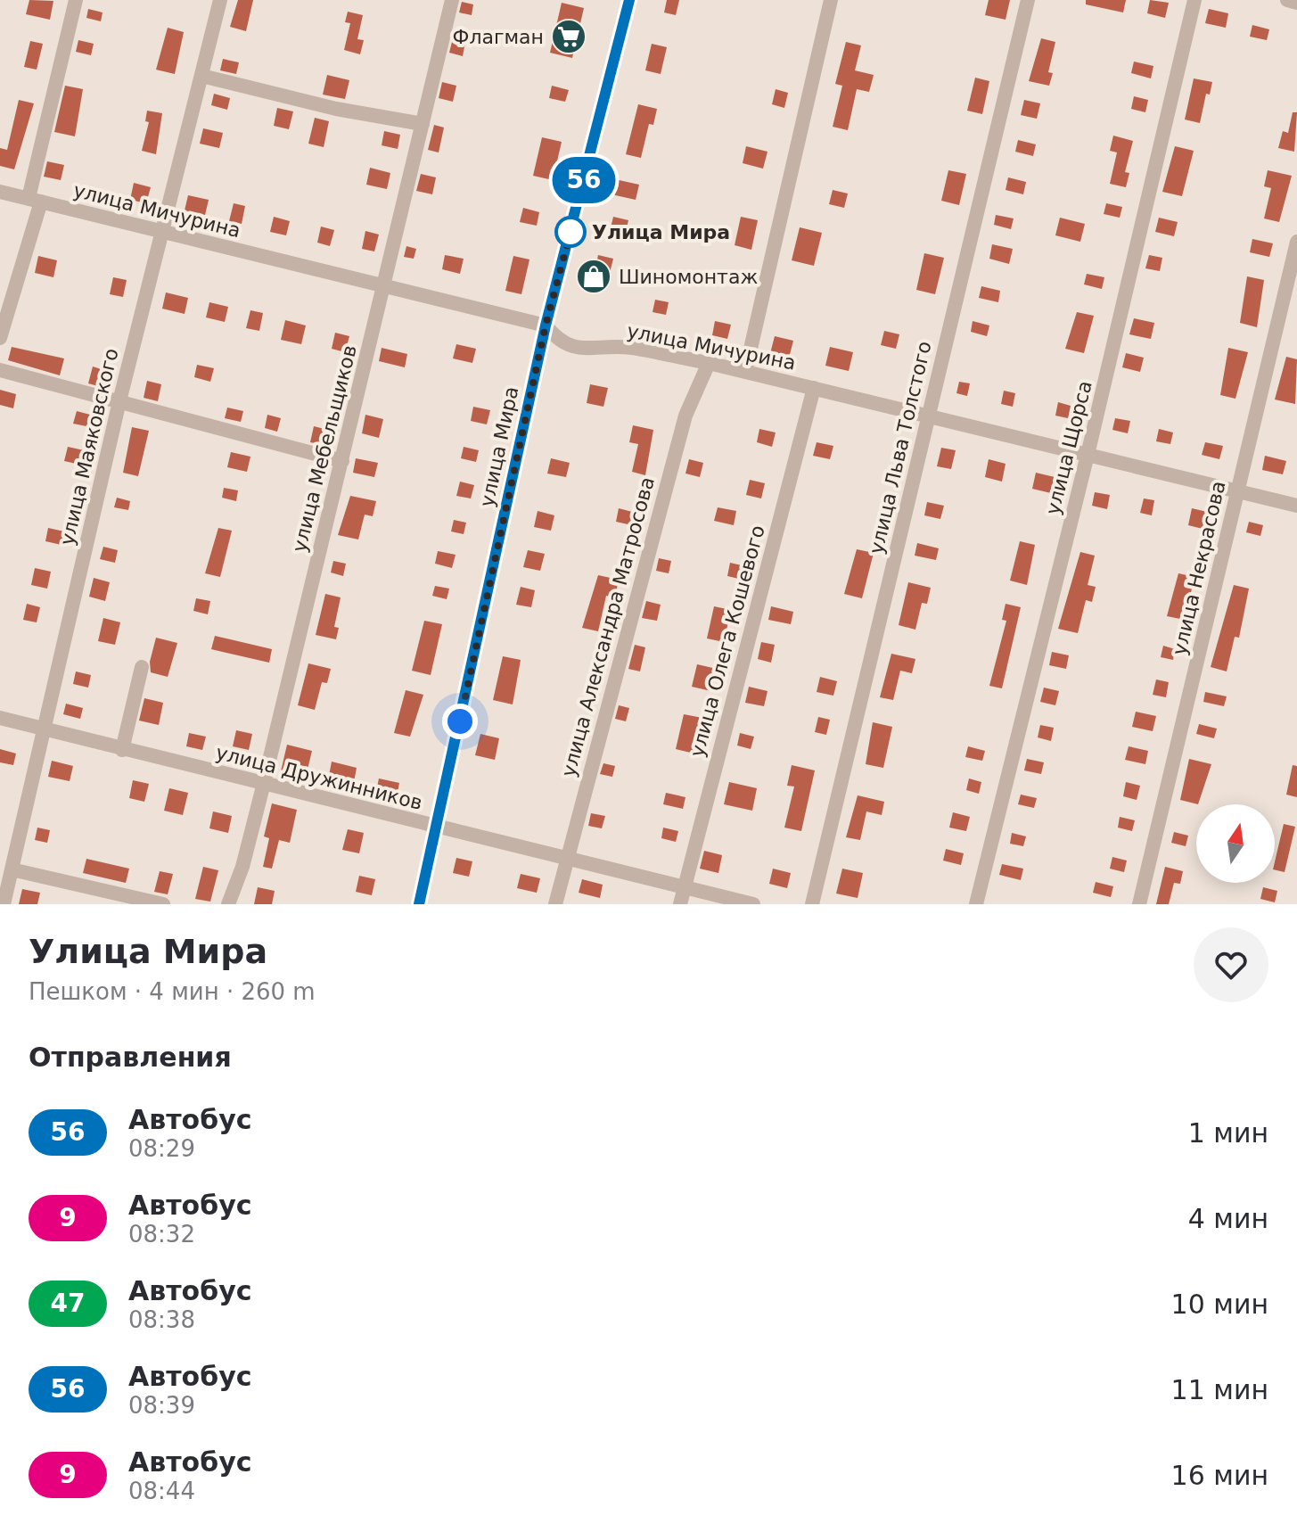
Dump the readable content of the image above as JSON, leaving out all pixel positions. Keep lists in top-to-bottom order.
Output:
{
  "streets": {
    "street": [
      "улица Мичурина",
      "улица Маяковского",
      "улица Мира",
      "улица Льва Толстого",
      "улица Щорса",
      "улица Мебельщиков",
      "улица Некрасова",
      "улица Александра Матросова",
      "улица Олега Кошевого",
      "улица Дружинников"
    ]
  },
  "crossings": [
    ["улица Мичурина", "улица Маяковского"],
    ["улица Мичурина", "улица Мира"],
    ["улица Мичурина", "улица Льва Толстого"],
    ["улица Мичурина", "улица Щорса"],
    ["улица Мичурина", "улица Мебельщиков"],
    ["улица Мичурина", "улица Некрасова"],
    ["улица Мичурина", "улица Александра Матросова"],
    ["улица Мичурина", "улица Олега Кошевого"],
    ["улица Маяковского", "улица Дружинников"],
    ["улица Мира", "улица Дружинников"],
    ["улица Мебельщиков", "улица Дружинников"],
    ["улица Александра Матросова", "улица Дружинников"],
    ["улица Олега Кошевого", "улица Дружинников"]
  ],
  "places": {
    "supermarket": ["Флагман"],
    "other": ["Улица Мира"],
    "shop": ["Шиномонтаж"]
  },
  "lines": ["bus line 56"],
  "north": "top",
  "page": {
    "on_map": "56",
    "heading": [
      ["Улица Мира", "Пешком · 4 мин · 260 m"],
      "Отправления"
    ],
    "list": [
      {
        "mark": "56",
        "name": "Автобус",
        "note": "08:29",
        "value": "1 мин"
      },
      {
        "mark": "9",
        "name": "Автобус",
        "note": "08:32",
        "value": "4 мин"
      },
      {
        "mark": "47",
        "name": "Автобус",
        "note": "08:38",
        "value": "10 мин"
      },
      {
        "mark": "56",
        "name": "Автобус",
        "note": "08:39",
        "value": "11 мин"
      },
      {
        "mark": "9",
        "name": "Автобус",
        "note": "08:44",
        "value": "16 мин"
      }
    ]
  }
}
